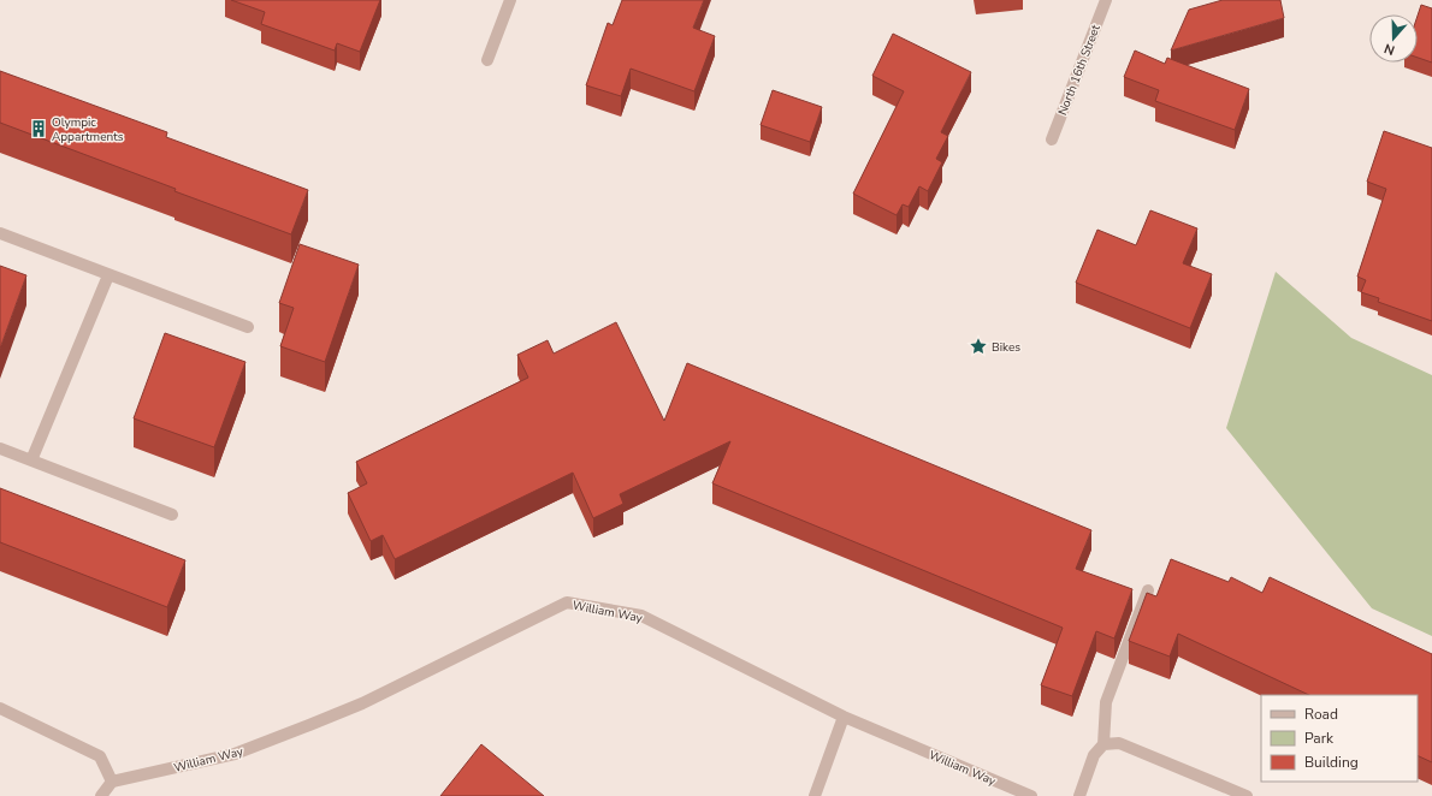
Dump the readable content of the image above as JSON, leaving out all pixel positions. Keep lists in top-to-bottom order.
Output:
{
  "streets": {
    "street": ["North 16th Street", "William Way"]
  },
  "places": {
    "building": ["Olympic Appartments"],
    "place": ["Bikes"]
  },
  "legend": ["Road", "Park", "Building"],
  "north": "bottom"
}
